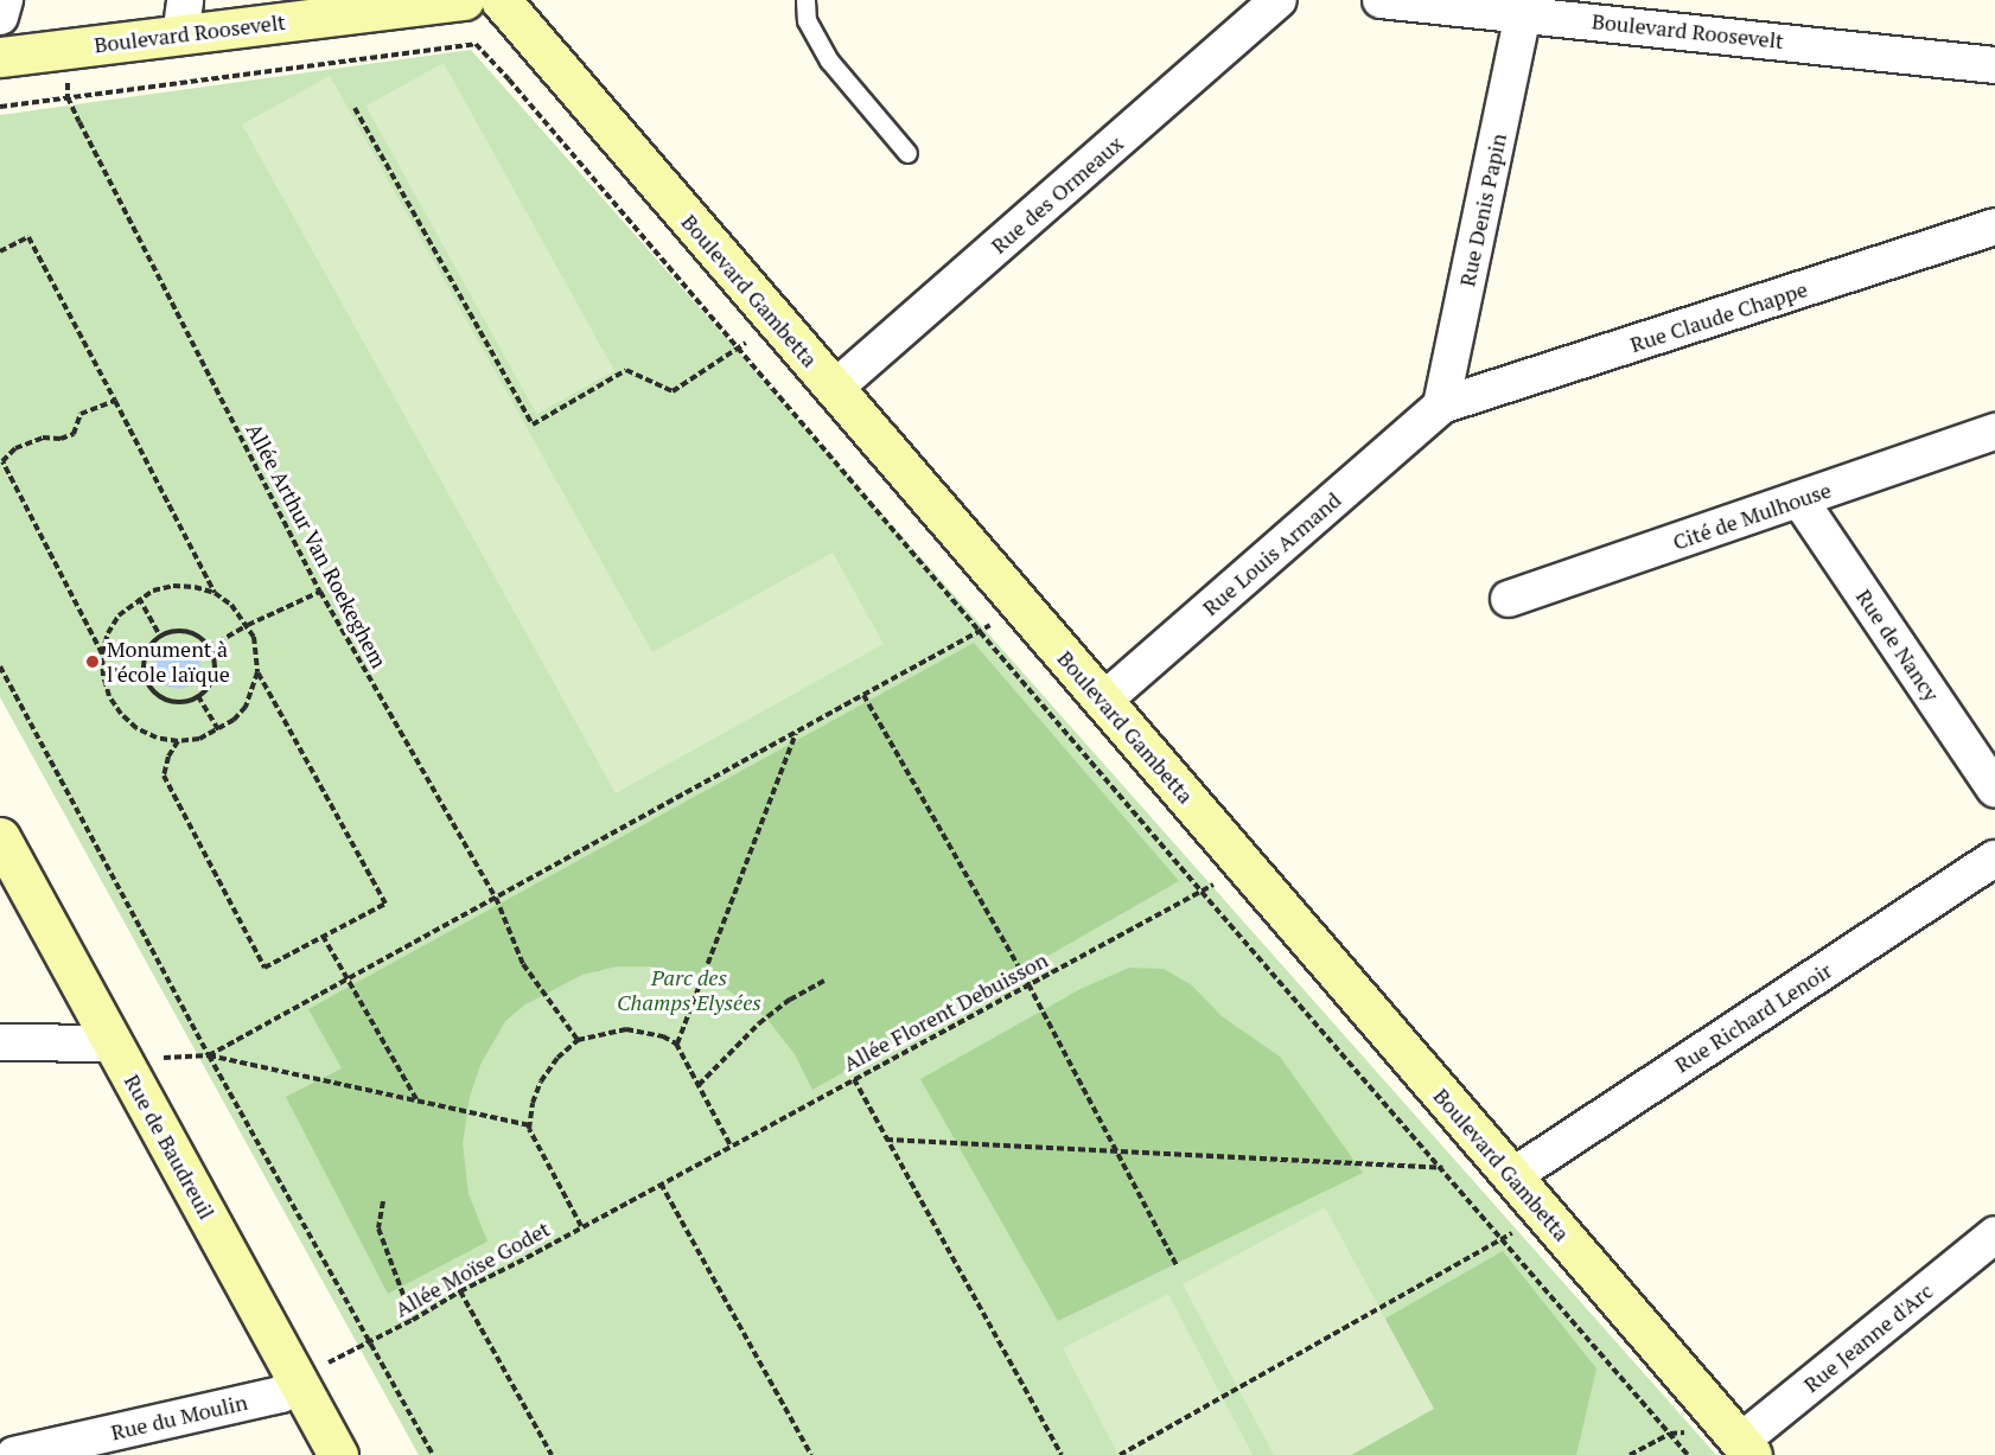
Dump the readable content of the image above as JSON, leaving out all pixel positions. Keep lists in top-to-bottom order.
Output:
{
  "streets": {
    "main road": ["Boulevard Roosevelt", "Boulevard Gambetta", "Rue de Baudreuil"],
    "street": [
      "Rue des Ormeaux",
      "Rue Denis Papin",
      "Rue Claude Chappe",
      "Cité de Mulhouse",
      "Rue Louis Armand",
      "Rue de Nancy",
      "Rue Richard Lenoir",
      "Rue Jeanne d'Arc",
      "Rue du Moulin"
    ],
    "path": ["Allée Arthur Van Roekeghem", "Allée Florent Debuisson", "Allée Moïse Godet"]
  },
  "crossings": [
    ["Boulevard Roosevelt", "Rue Denis Papin"],
    ["Boulevard Roosevelt", "Allée Arthur Van Roekeghem"],
    ["Rue des Ormeaux", "Boulevard Gambetta"],
    ["Rue Denis Papin", "Rue Claude Chappe"],
    ["Rue Denis Papin", "Rue Louis Armand"],
    ["Boulevard Gambetta", "Rue Louis Armand"],
    ["Boulevard Gambetta", "Allée Florent Debuisson"],
    ["Boulevard Gambetta", "Rue Richard Lenoir"],
    ["Boulevard Gambetta", "Rue Jeanne d'Arc"],
    ["Rue Claude Chappe", "Rue Louis Armand"],
    ["Cité de Mulhouse", "Rue de Nancy"],
    ["Allée Arthur Van Roekeghem", "Allée Florent Debuisson"],
    ["Allée Arthur Van Roekeghem", "Allée Moïse Godet"],
    ["Allée Florent Debuisson", "Allée Moïse Godet"],
    ["Rue de Baudreuil", "Allée Moïse Godet"],
    ["Rue de Baudreuil", "Rue du Moulin"],
    ["Allée Moïse Godet", "Rue du Moulin"]
  ],
  "parks": ["Parc des Champs Elysées"],
  "places": ["Monument à l'école laïque"]
}
